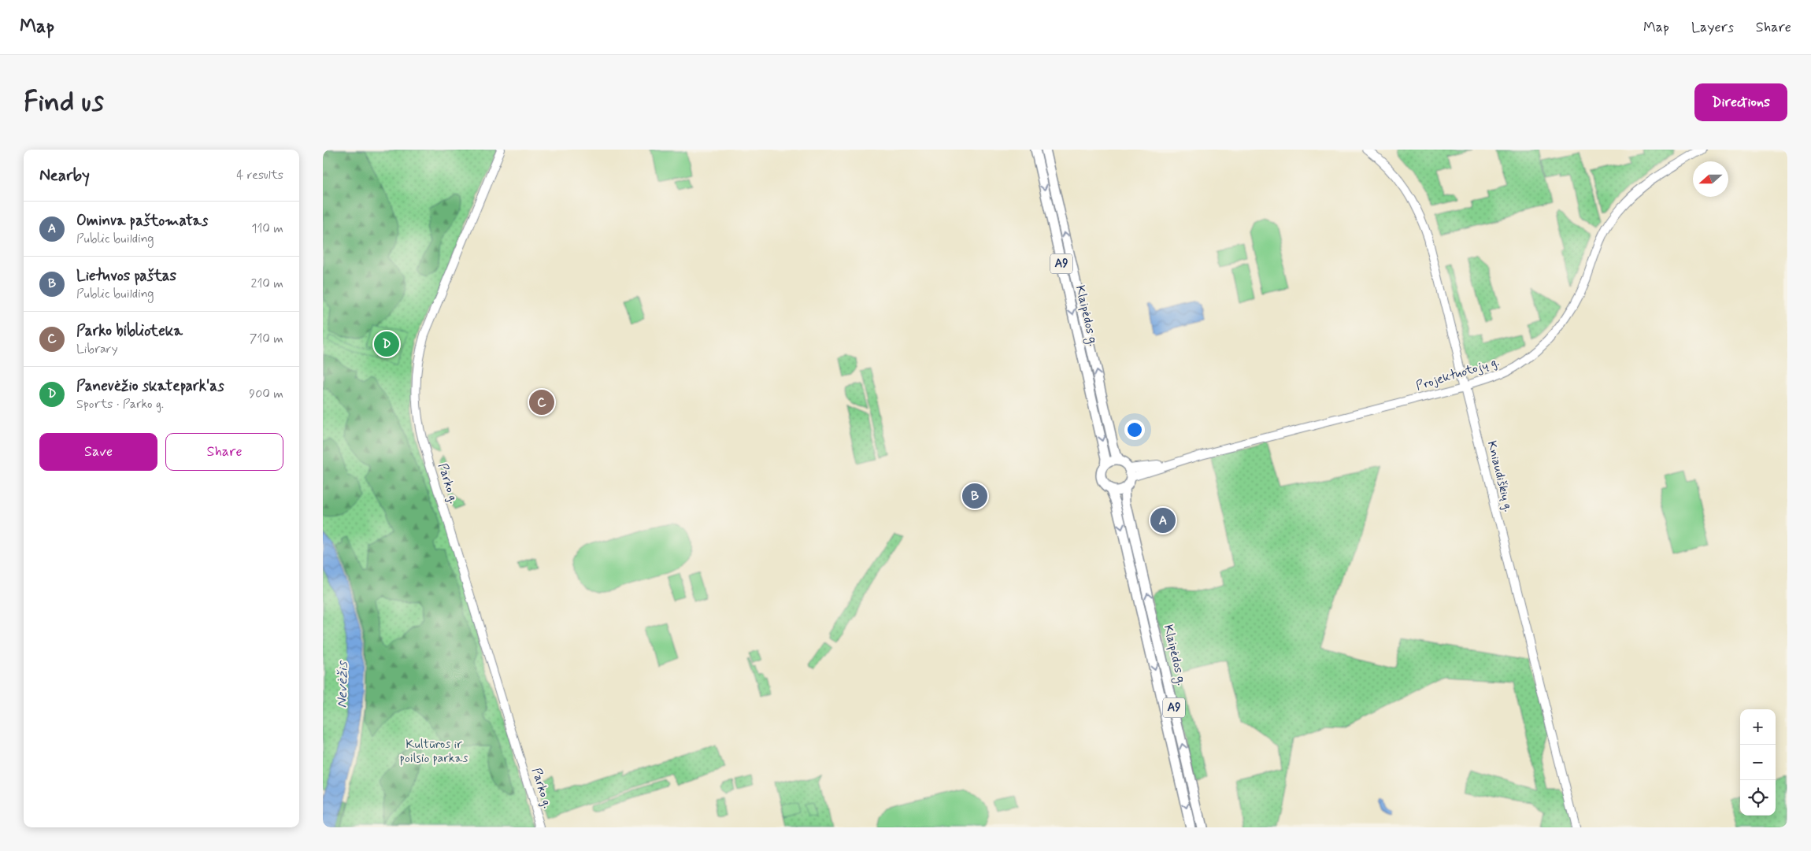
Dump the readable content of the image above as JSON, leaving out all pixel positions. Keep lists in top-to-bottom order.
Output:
{
  "streets": {
    "highway": ["A9", "Klaipėdos g."],
    "main road": ["Projektuotojų g.", "Kniaudiškių g.", "Parko g."]
  },
  "crossings": [
    ["Klaipėdos g.", "Projektuotojų g."],
    ["Projektuotojų g.", "Kniaudiškių g."]
  ],
  "water": ["Nevėžis"],
  "parks": ["Kultūros ir poilsio parkas"],
  "north": "left",
  "page": {
    "header": "Map",
    "nav": ["Map", "Layers", "Share"],
    "buttons": [
      "Directions",
      ["Save", "Share"]
    ],
    "title": "Find us",
    "heading": ["Nearby", "4 results"],
    "list": [
      {
        "mark": "A",
        "name": "Ominva paštomatas",
        "note": "Public building",
        "value": "110 m"
      },
      {
        "mark": "B",
        "name": "Lietuvos paštas",
        "note": "Public building",
        "value": "210 m"
      },
      {
        "mark": "C",
        "name": "Parko biblioteka",
        "note": "Library",
        "value": "710 m"
      },
      {
        "mark": "D",
        "name": "Panevėžio skatepark'as",
        "note": "Sports · Parko g.",
        "value": "900 m"
      }
    ],
    "pins": [
      "D",
      "C",
      "B",
      "A"
    ],
    "map_buttons": ["+", "−"]
  }
}
